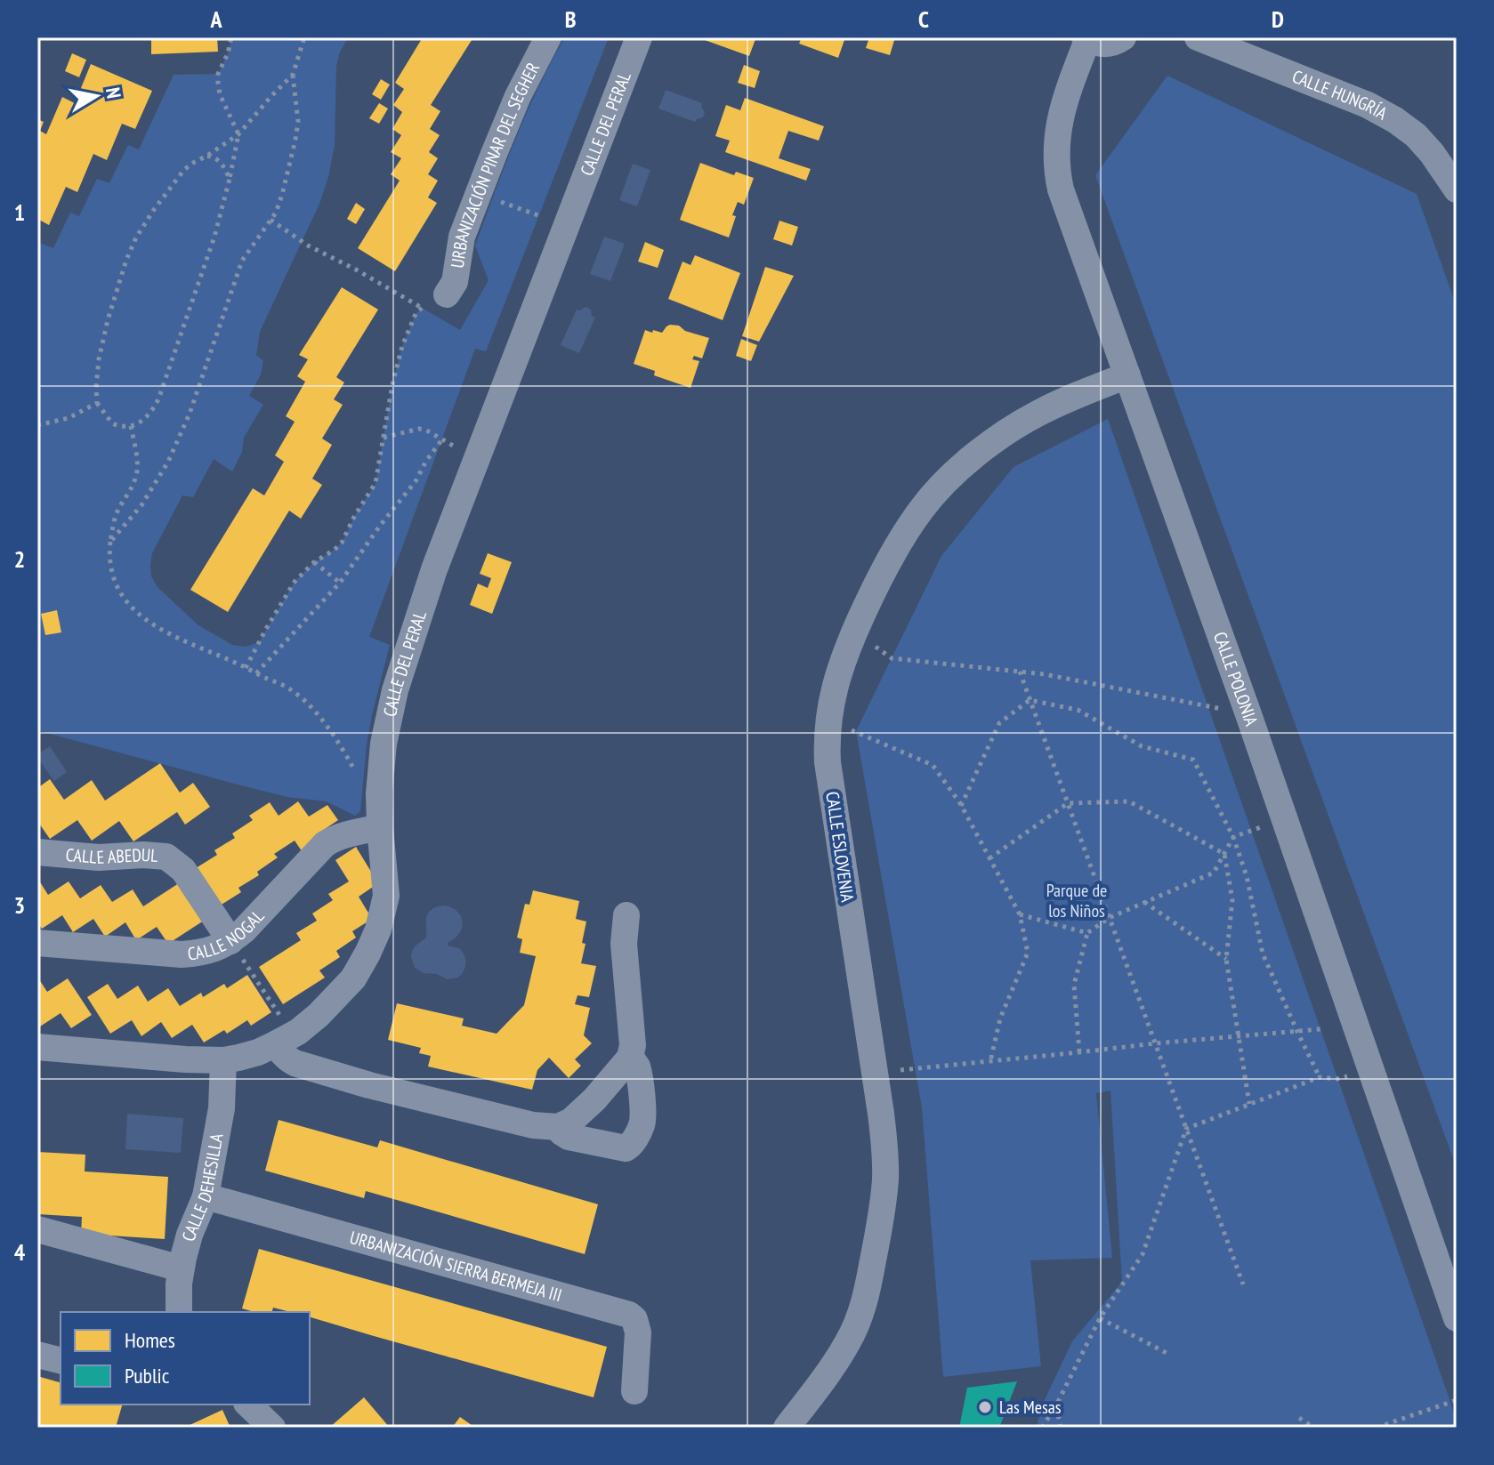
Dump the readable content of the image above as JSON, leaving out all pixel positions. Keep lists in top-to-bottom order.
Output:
{
  "streets": {
    "street": [
      "CALLE HUNGRÍA",
      "CALLE DEL PERAL",
      "URBANIZACIÓN PINAR DEL SEGHER",
      "CALLE POLONIA",
      "CALLE ESLOVENIA",
      "CALLE ABEDUL",
      "CALLE NOGAL",
      "CALLE DEHESILLA",
      "URBANIZACIÓN SIERRA BERMEJA III"
    ]
  },
  "crossings": [
    ["CALLE DEL PERAL", "CALLE NOGAL"],
    ["CALLE DEL PERAL", "CALLE DEHESILLA"],
    ["CALLE POLONIA", "CALLE ESLOVENIA"],
    ["CALLE ABEDUL", "CALLE NOGAL"],
    ["CALLE DEHESILLA", "URBANIZACIÓN SIERRA BERMEJA III"]
  ],
  "parks": ["Parque de los Niños"],
  "places": ["Las Mesas"],
  "legend": ["Homes", "Public"],
  "north": "right",
  "grid": {
    "columns": [
      "A",
      "B",
      "C",
      "D"
    ],
    "rows": [
      "1",
      "2",
      "3",
      "4"
    ]
  }
}
